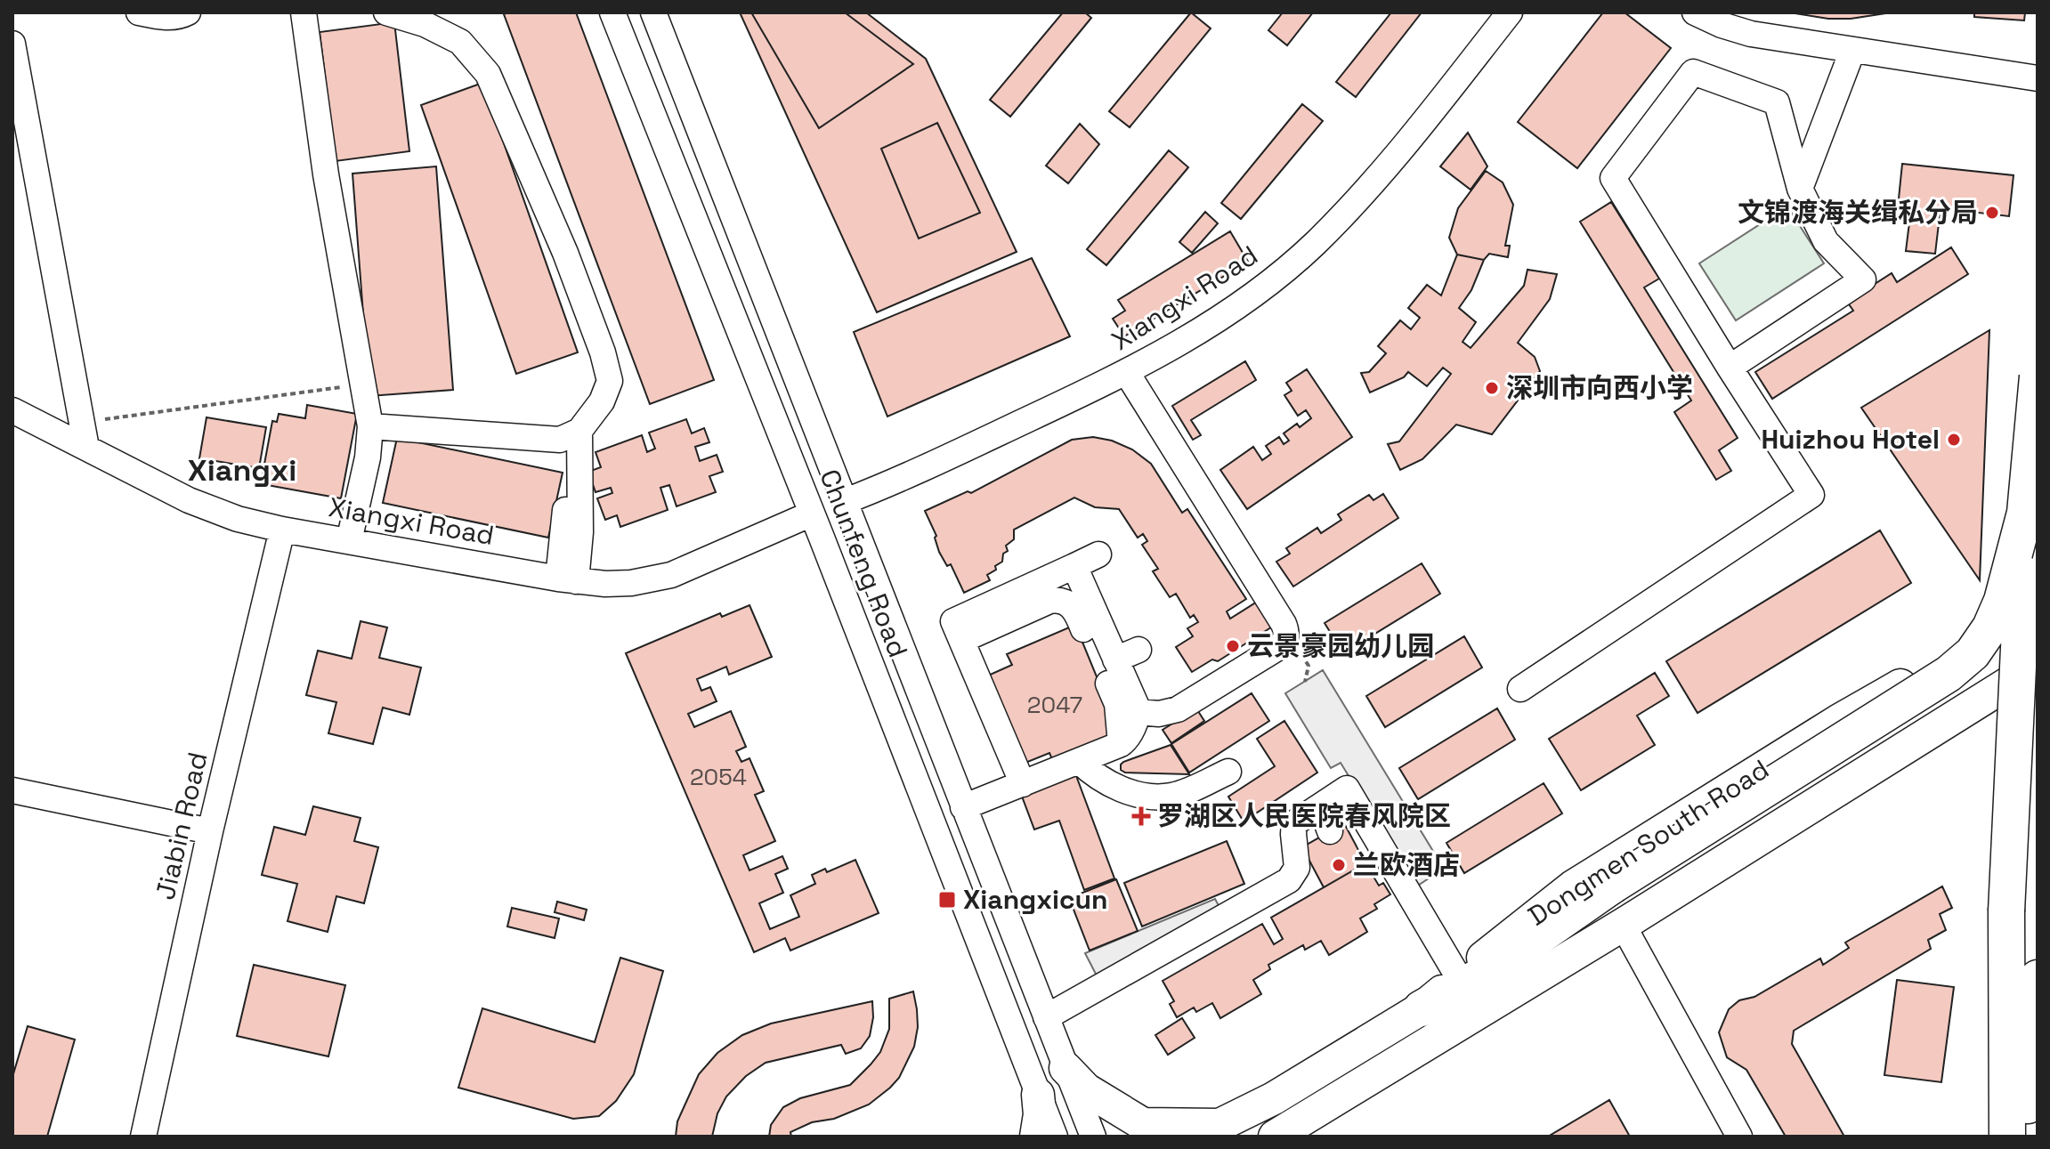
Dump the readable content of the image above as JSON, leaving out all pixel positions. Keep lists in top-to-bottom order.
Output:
{
  "streets": {
    "main road": ["Dongmen South Road"],
    "street": ["Xiangxi Road", "Chunfeng Road", "Jiabin Road"]
  },
  "crossings": [
    ["Xiangxi Road", "Chunfeng Road"],
    ["Xiangxi Road", "Jiabin Road"]
  ],
  "districts": ["Xiangxi"],
  "places": {
    "other": [
      "文锦渡海关缉私分局",
      "深圳市向西小学",
      "Huizhou Hotel",
      "云景豪园幼儿园",
      "兰欧酒店"
    ],
    "health": ["罗湖区人民医院春风院区"],
    "transit": ["Xiangxicun"]
  },
  "house_numbers": ["2047", "2054"]
}
